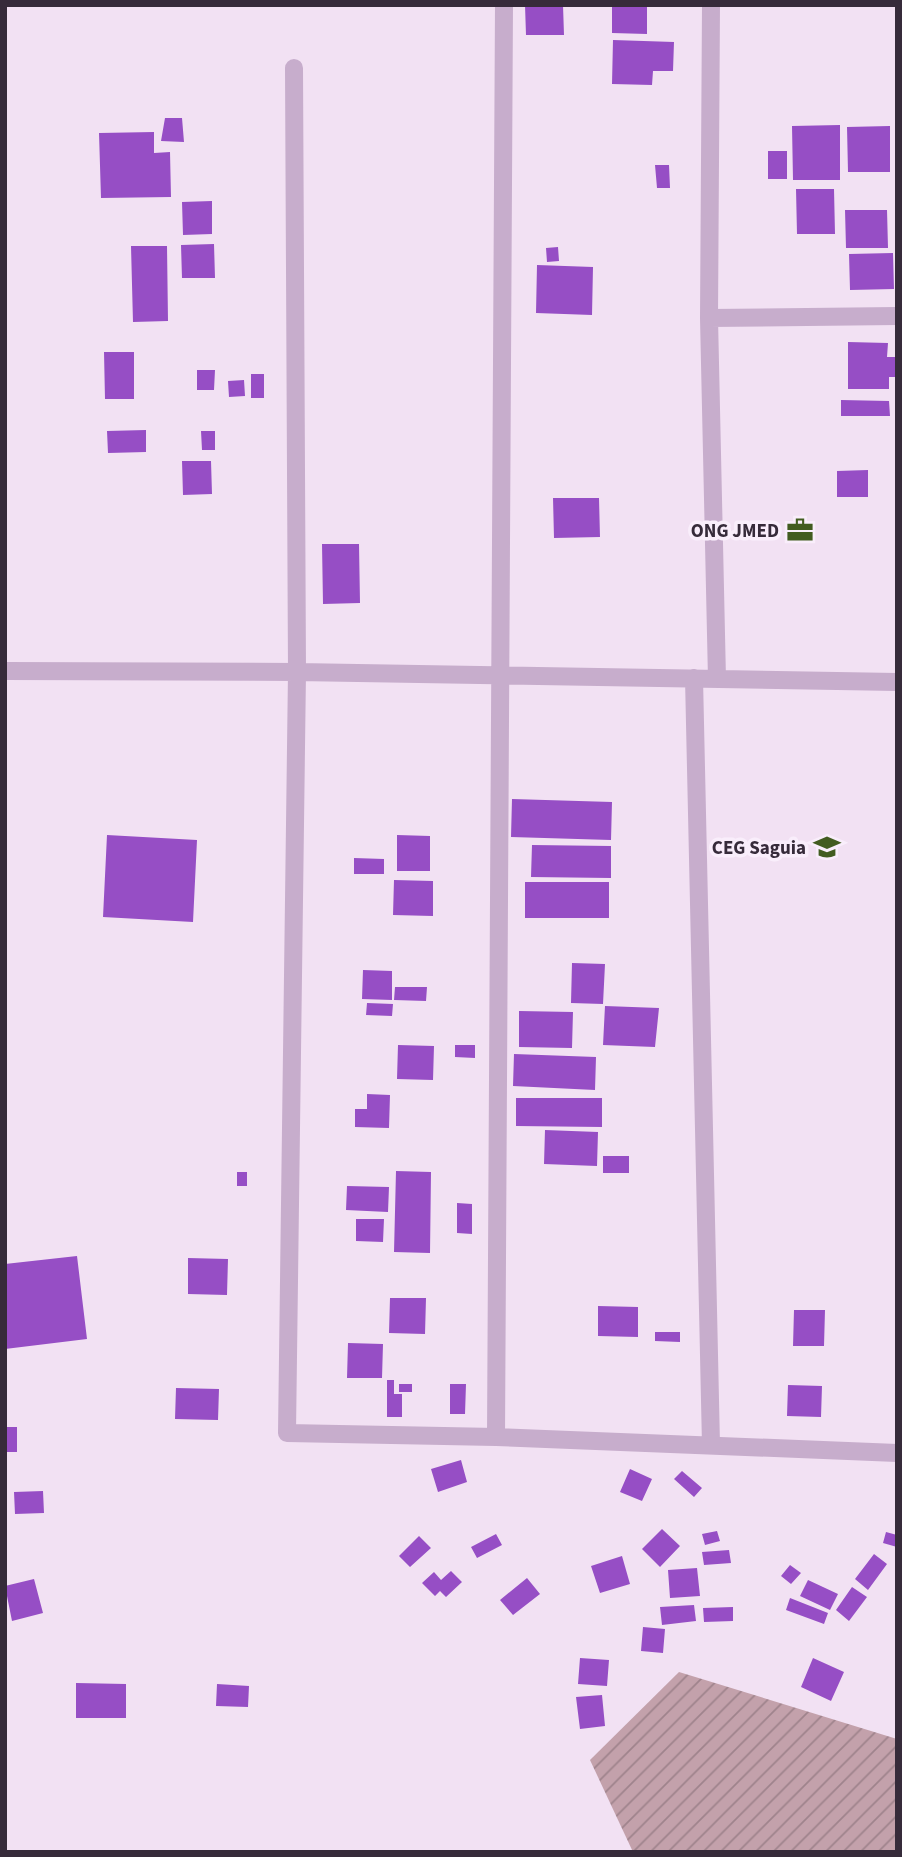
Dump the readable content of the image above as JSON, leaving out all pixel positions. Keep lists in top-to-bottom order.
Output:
{
  "places": {
    "office": ["ONG JMED"],
    "school or university": ["CEG Saguia"]
  }
}
